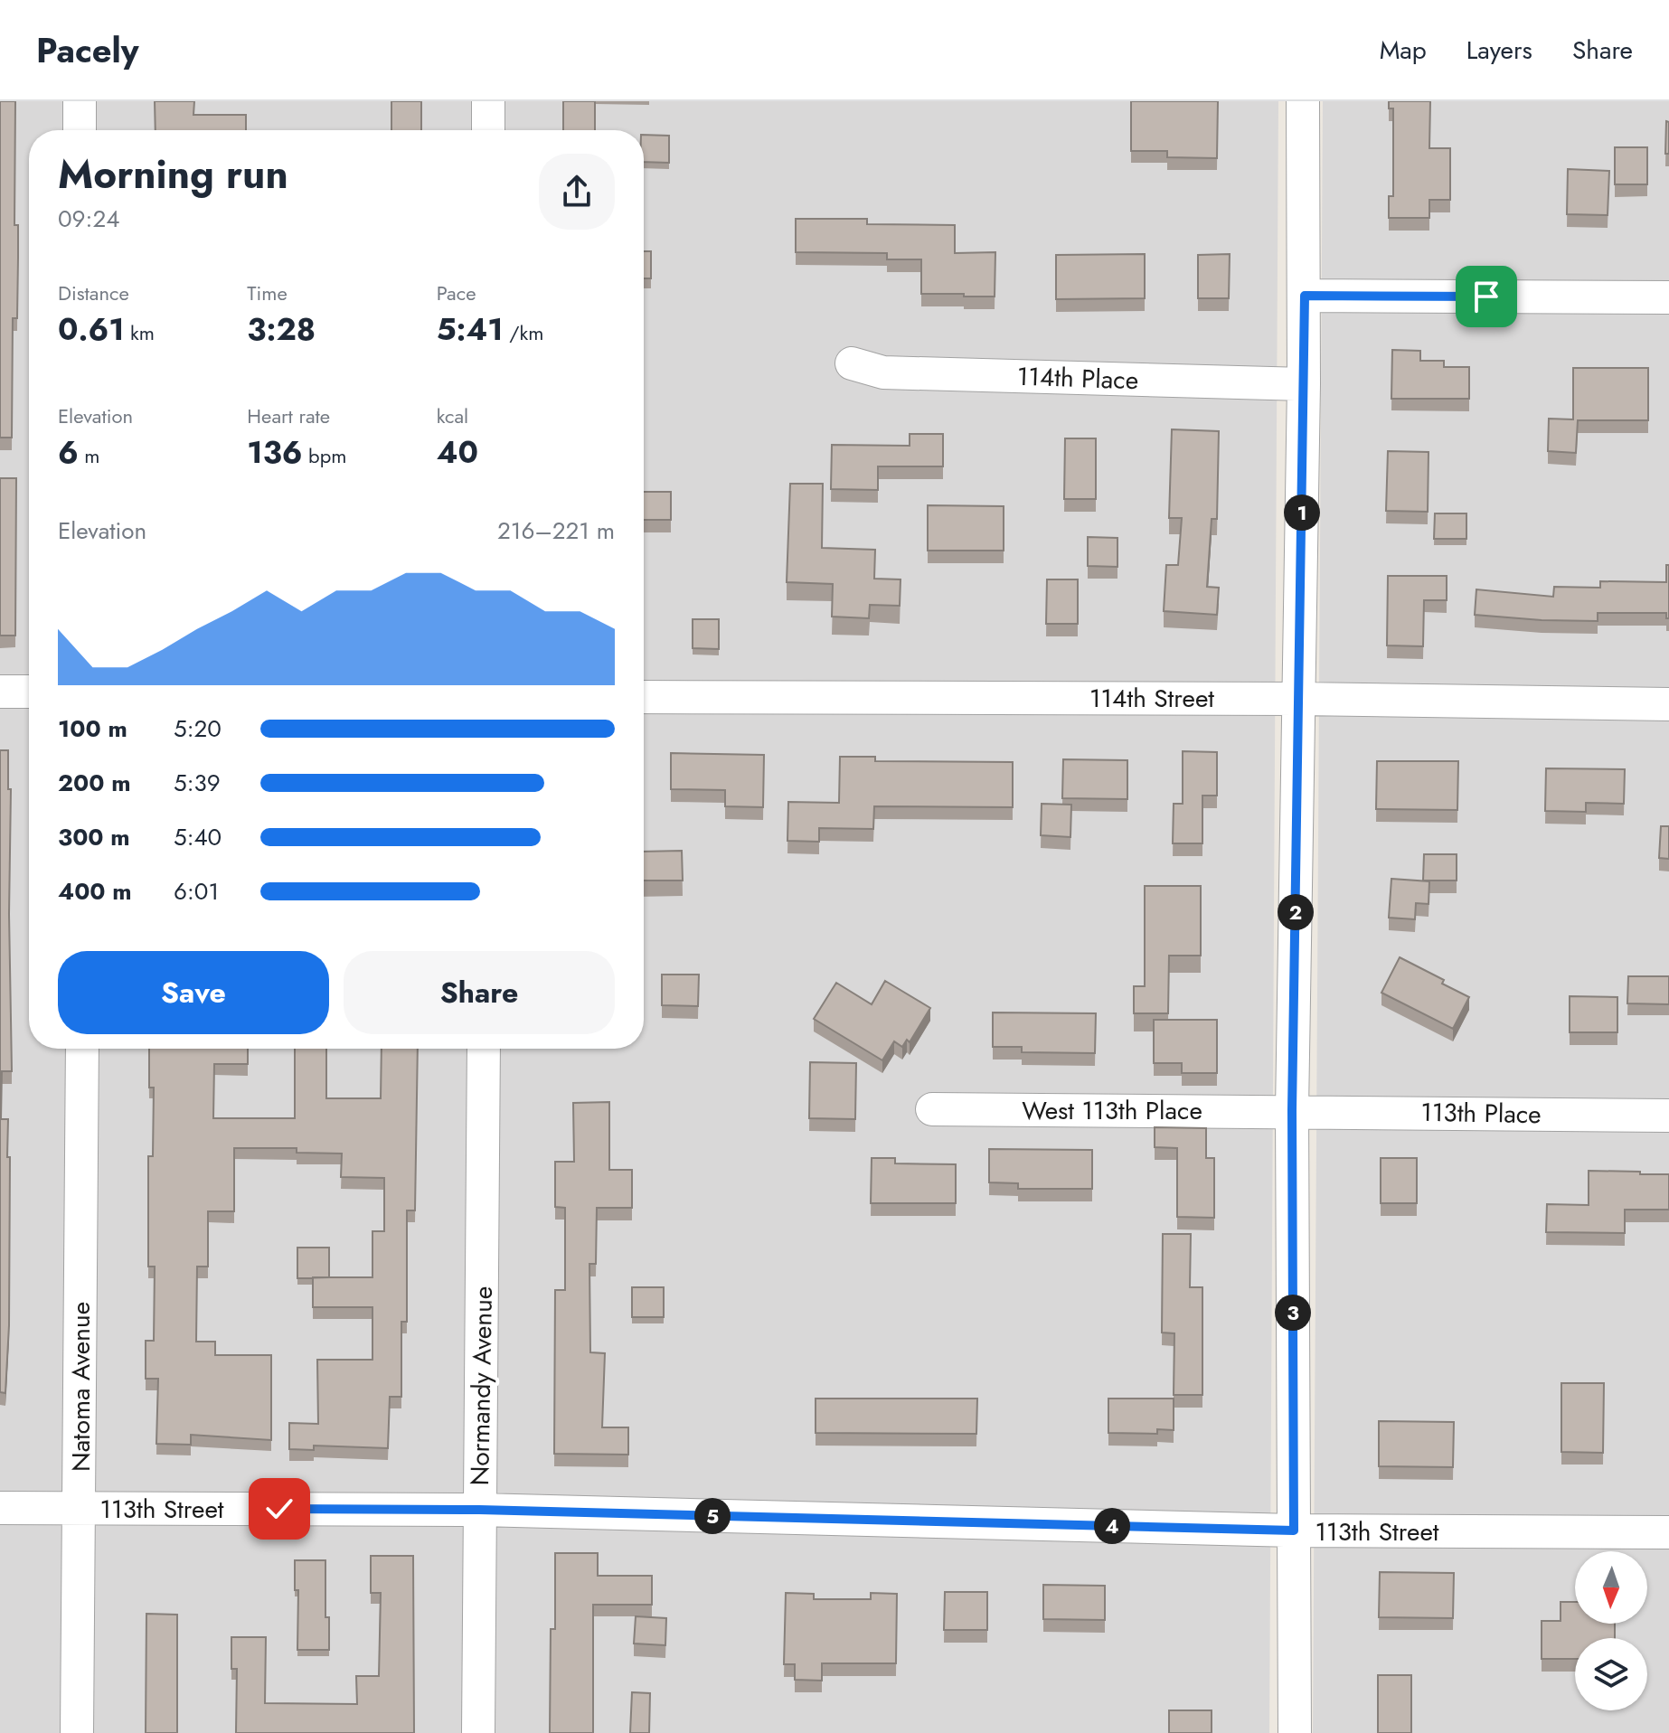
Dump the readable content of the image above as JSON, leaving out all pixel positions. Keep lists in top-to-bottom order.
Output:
{
  "streets": {
    "street": [
      "114th Place",
      "114th Street",
      "West 113th Place",
      "113th Place",
      "Normandy Avenue",
      "Natoma Avenue",
      "113th Street"
    ]
  },
  "crossings": [
    ["West 113th Place", "113th Place"],
    ["Normandy Avenue", "113th Street"],
    ["Natoma Avenue", "113th Street"]
  ],
  "north": "bottom",
  "page": {
    "header": "Pacely",
    "nav": ["Map", "Layers", "Share"],
    "heading": ["Morning run", "09:24"],
    "stats": [
      ["Distance", "0.61 km"],
      ["Time", "3:28"],
      ["Pace", "5:41 /km"],
      ["Elevation", "6 m"],
      ["Heart rate", "136 bpm"],
      ["kcal", "40"]
    ],
    "pins": [
      "1",
      "2",
      "3",
      "5",
      "4"
    ],
    "chart": ["Elevation", "216–221 m"],
    "list": [
      {
        "name": "100 m",
        "note": "5:20"
      },
      {
        "name": "200 m",
        "note": "5:39"
      },
      {
        "name": "300 m",
        "note": "5:40"
      },
      {
        "name": "400 m",
        "note": "6:01"
      }
    ],
    "buttons": ["Save", "Share"]
  }
}
